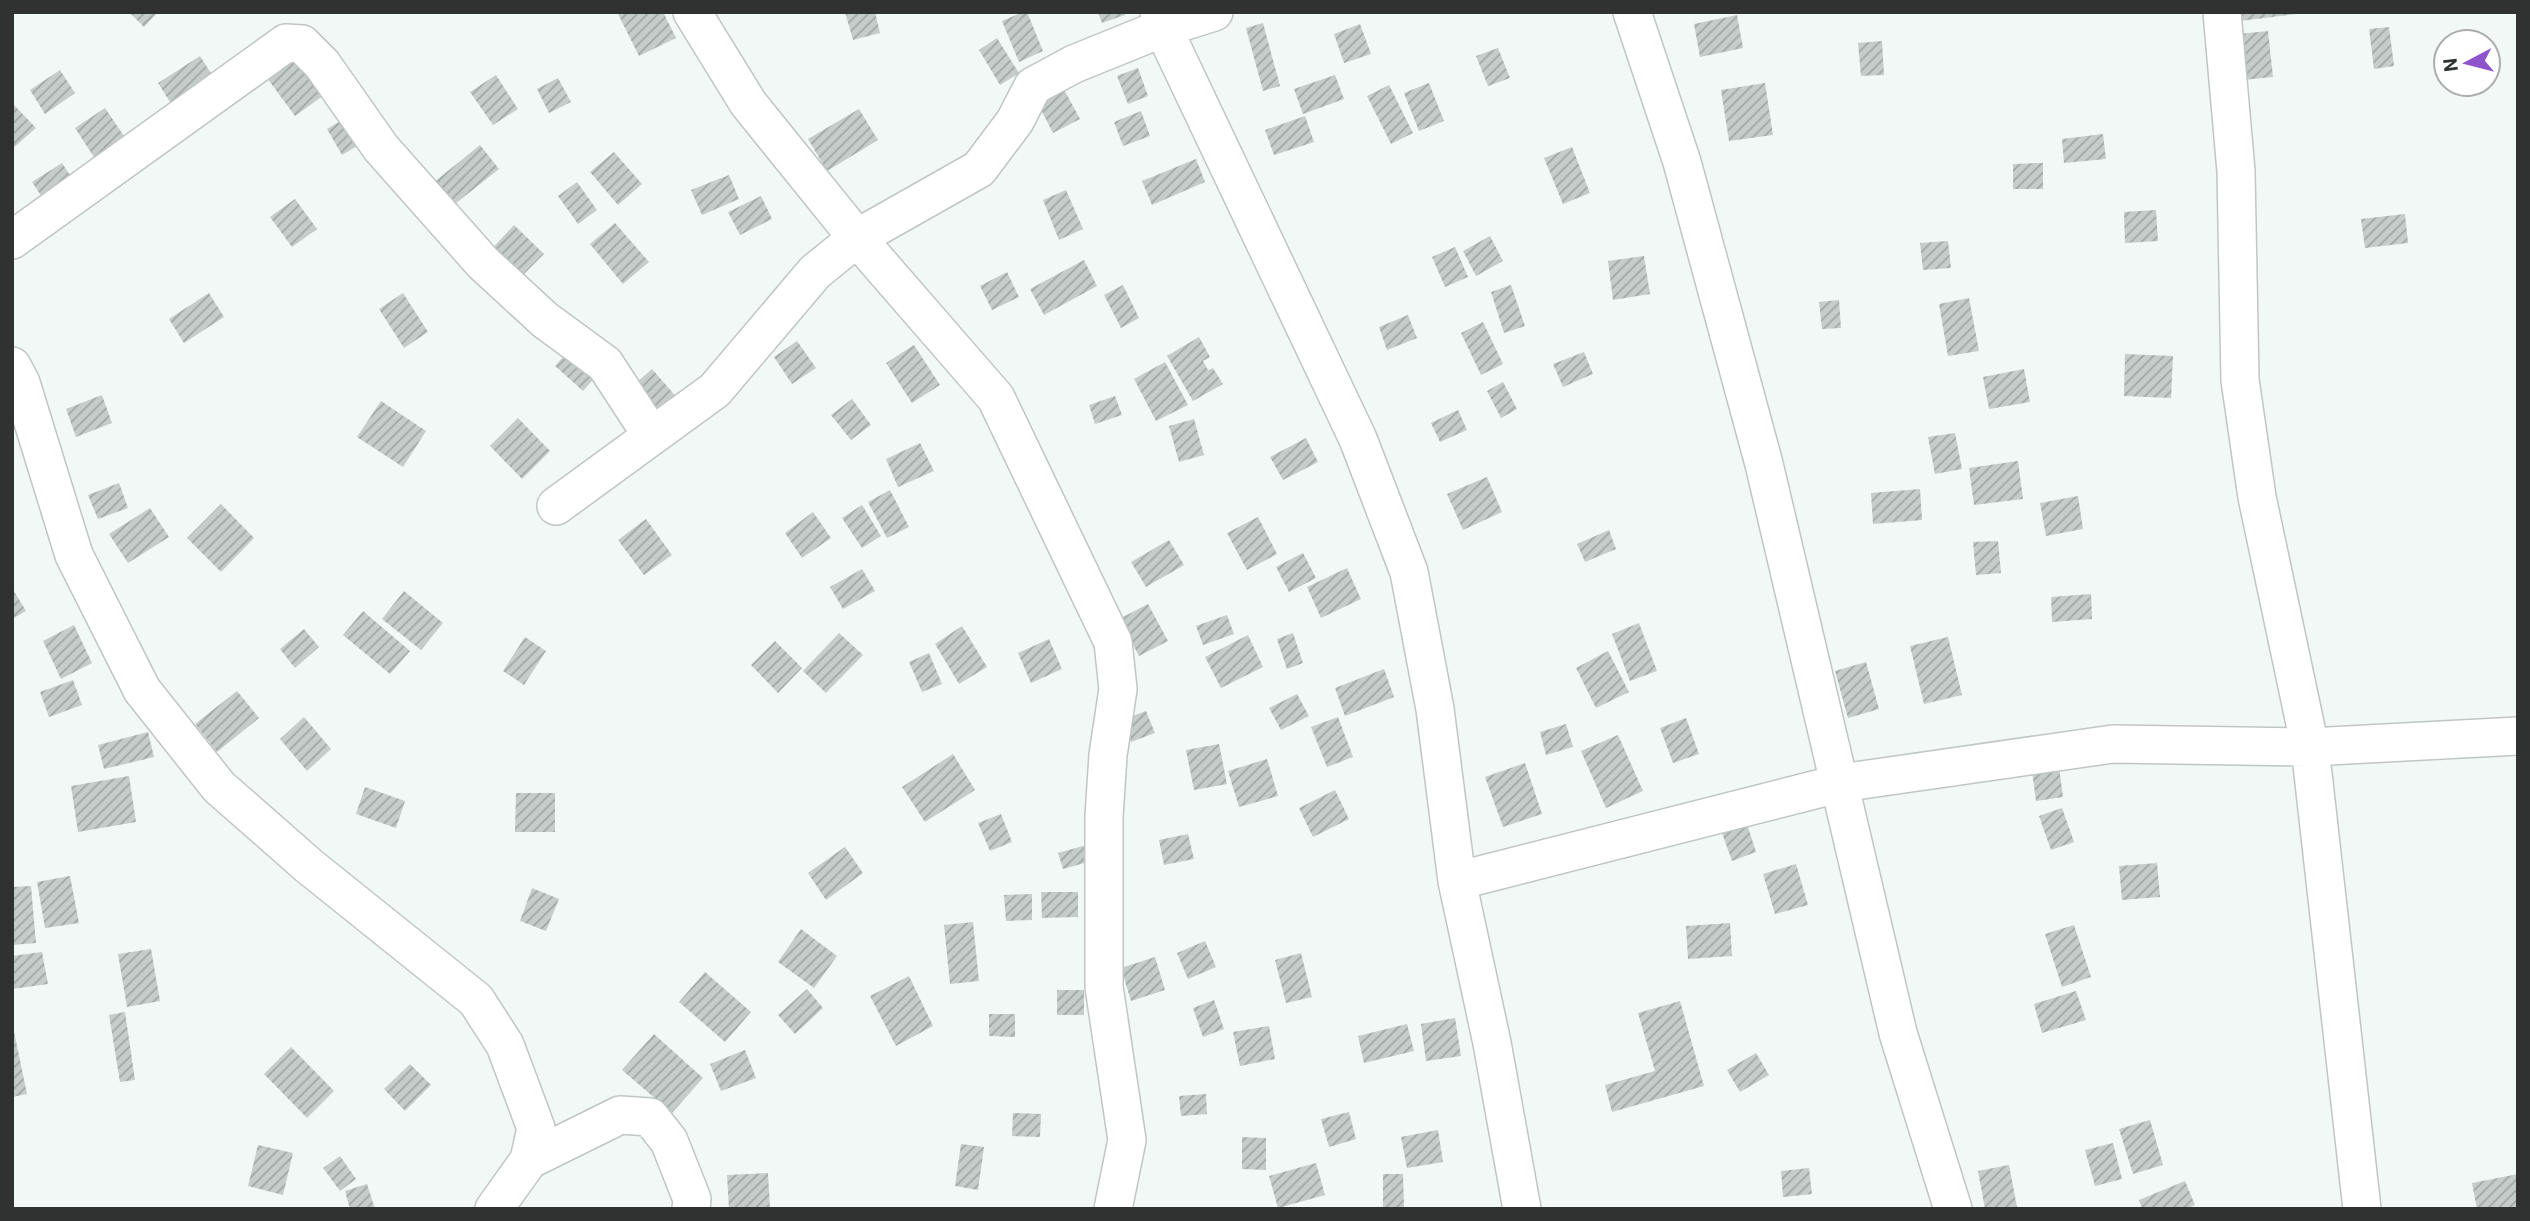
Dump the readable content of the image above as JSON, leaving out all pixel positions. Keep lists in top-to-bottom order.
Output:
{
  "north": "left"
}
